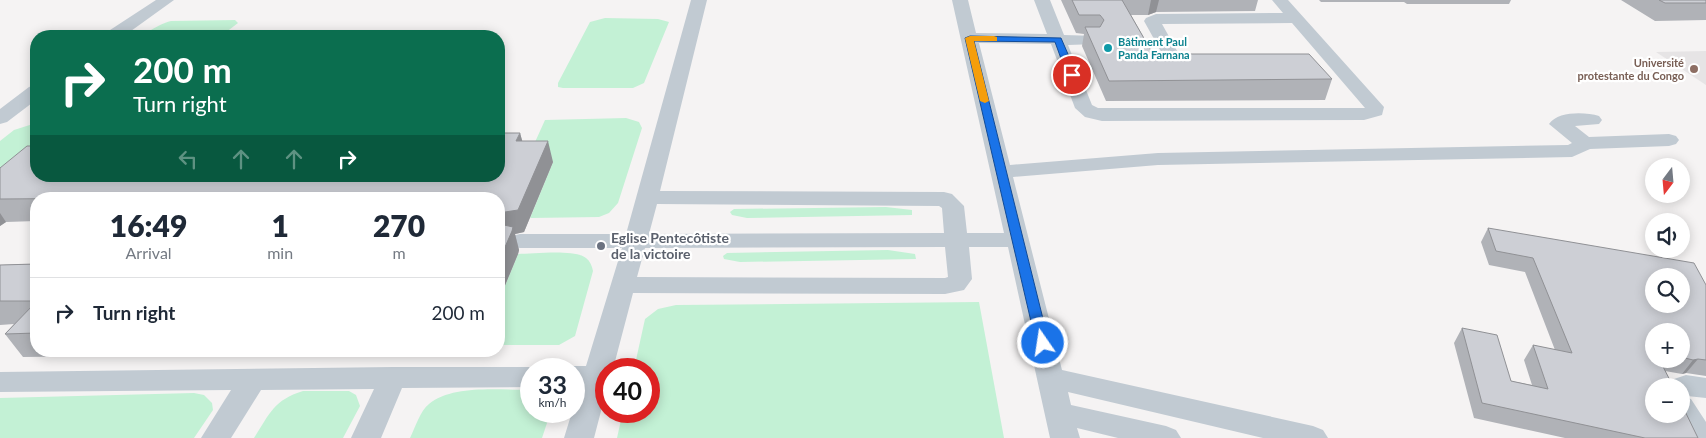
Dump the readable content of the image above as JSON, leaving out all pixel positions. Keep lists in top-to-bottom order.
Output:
{
  "places": ["Bâtiment Paul Panda Farnana", "Université protestante du Congo", "Eglise Pentecôtiste de la victoire"],
  "north": "bottom",
  "page": {
    "turn": ["200 m", "Turn right"],
    "map_buttons": ["+", "−"],
    "eta": [
      "16:49",
      "Arrival",
      "1",
      "min",
      "270",
      "m"
    ],
    "list": [
      {
        "name": "Turn right",
        "value": "200 m"
      }
    ],
    "speed": "33 km/h",
    "limit": "40"
  }
}
